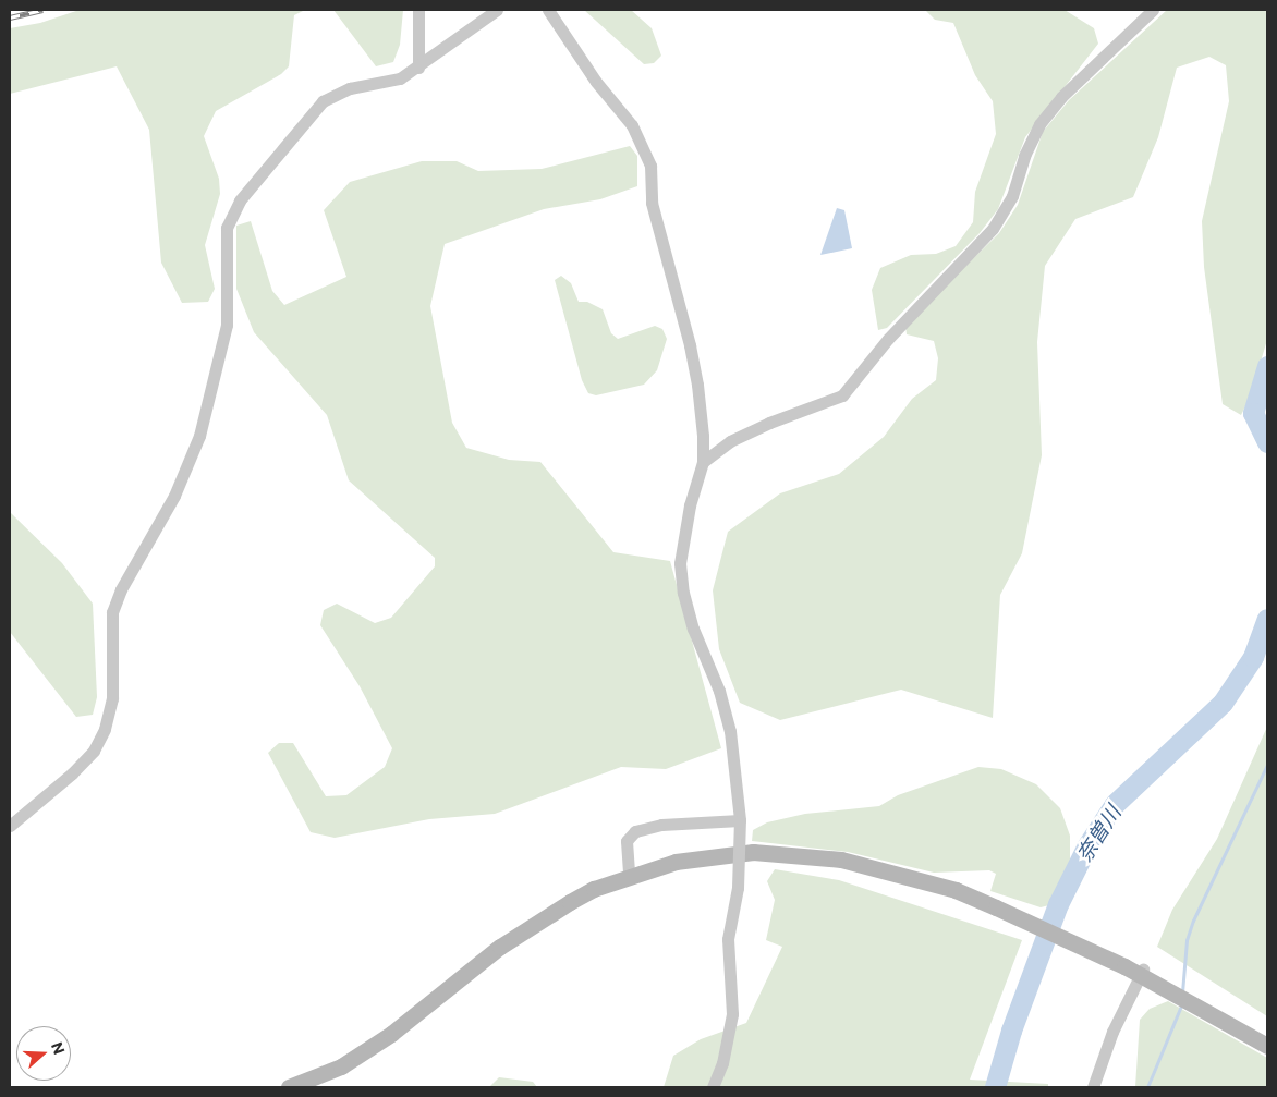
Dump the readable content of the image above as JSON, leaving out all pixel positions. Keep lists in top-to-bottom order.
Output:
{
  "water": ["奈曽川"],
  "north": "right"
}
